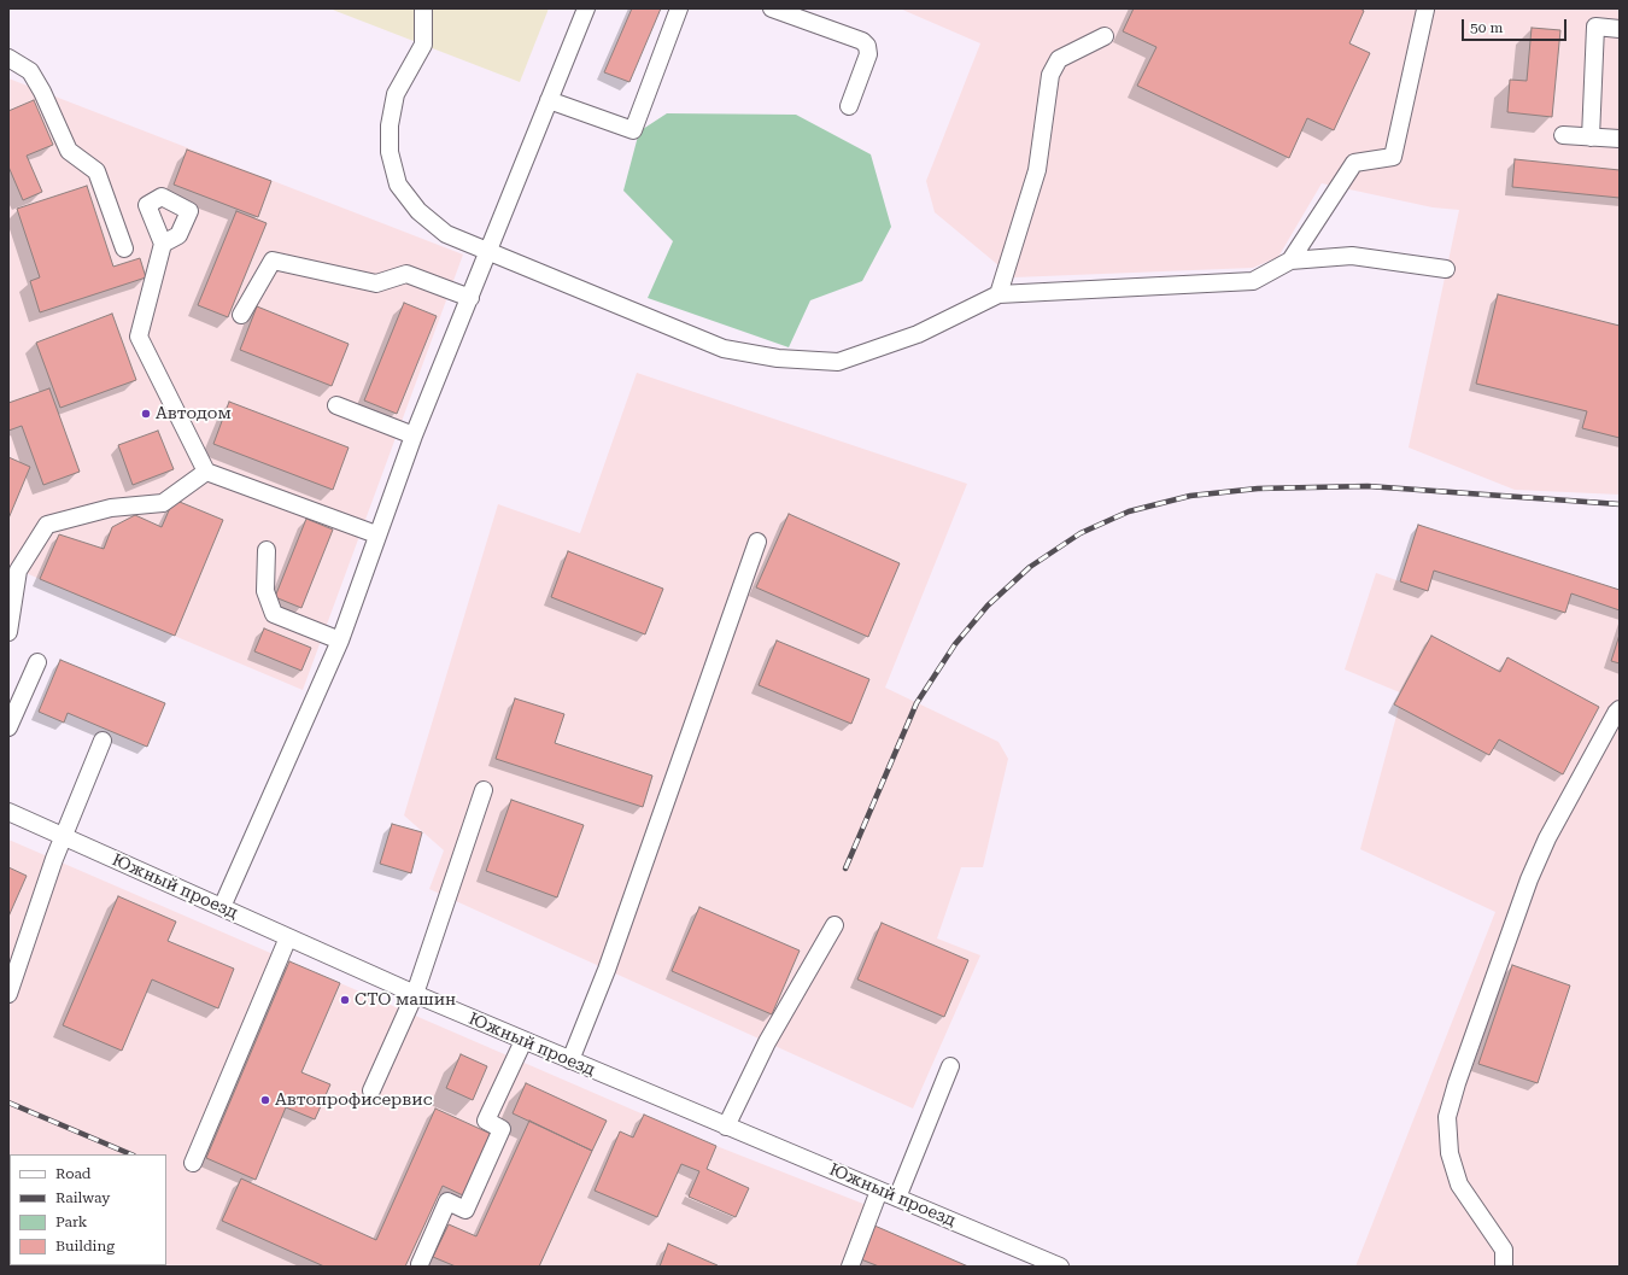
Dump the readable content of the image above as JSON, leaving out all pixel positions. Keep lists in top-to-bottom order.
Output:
{
  "streets": {
    "street": ["Южный проезд"]
  },
  "places": ["Автодом", "СТО машин", "Автопрофисервис"],
  "legend": [
    "Road",
    "Railway",
    "Park",
    "Building"
  ],
  "scale_bar": "50 m"
}
